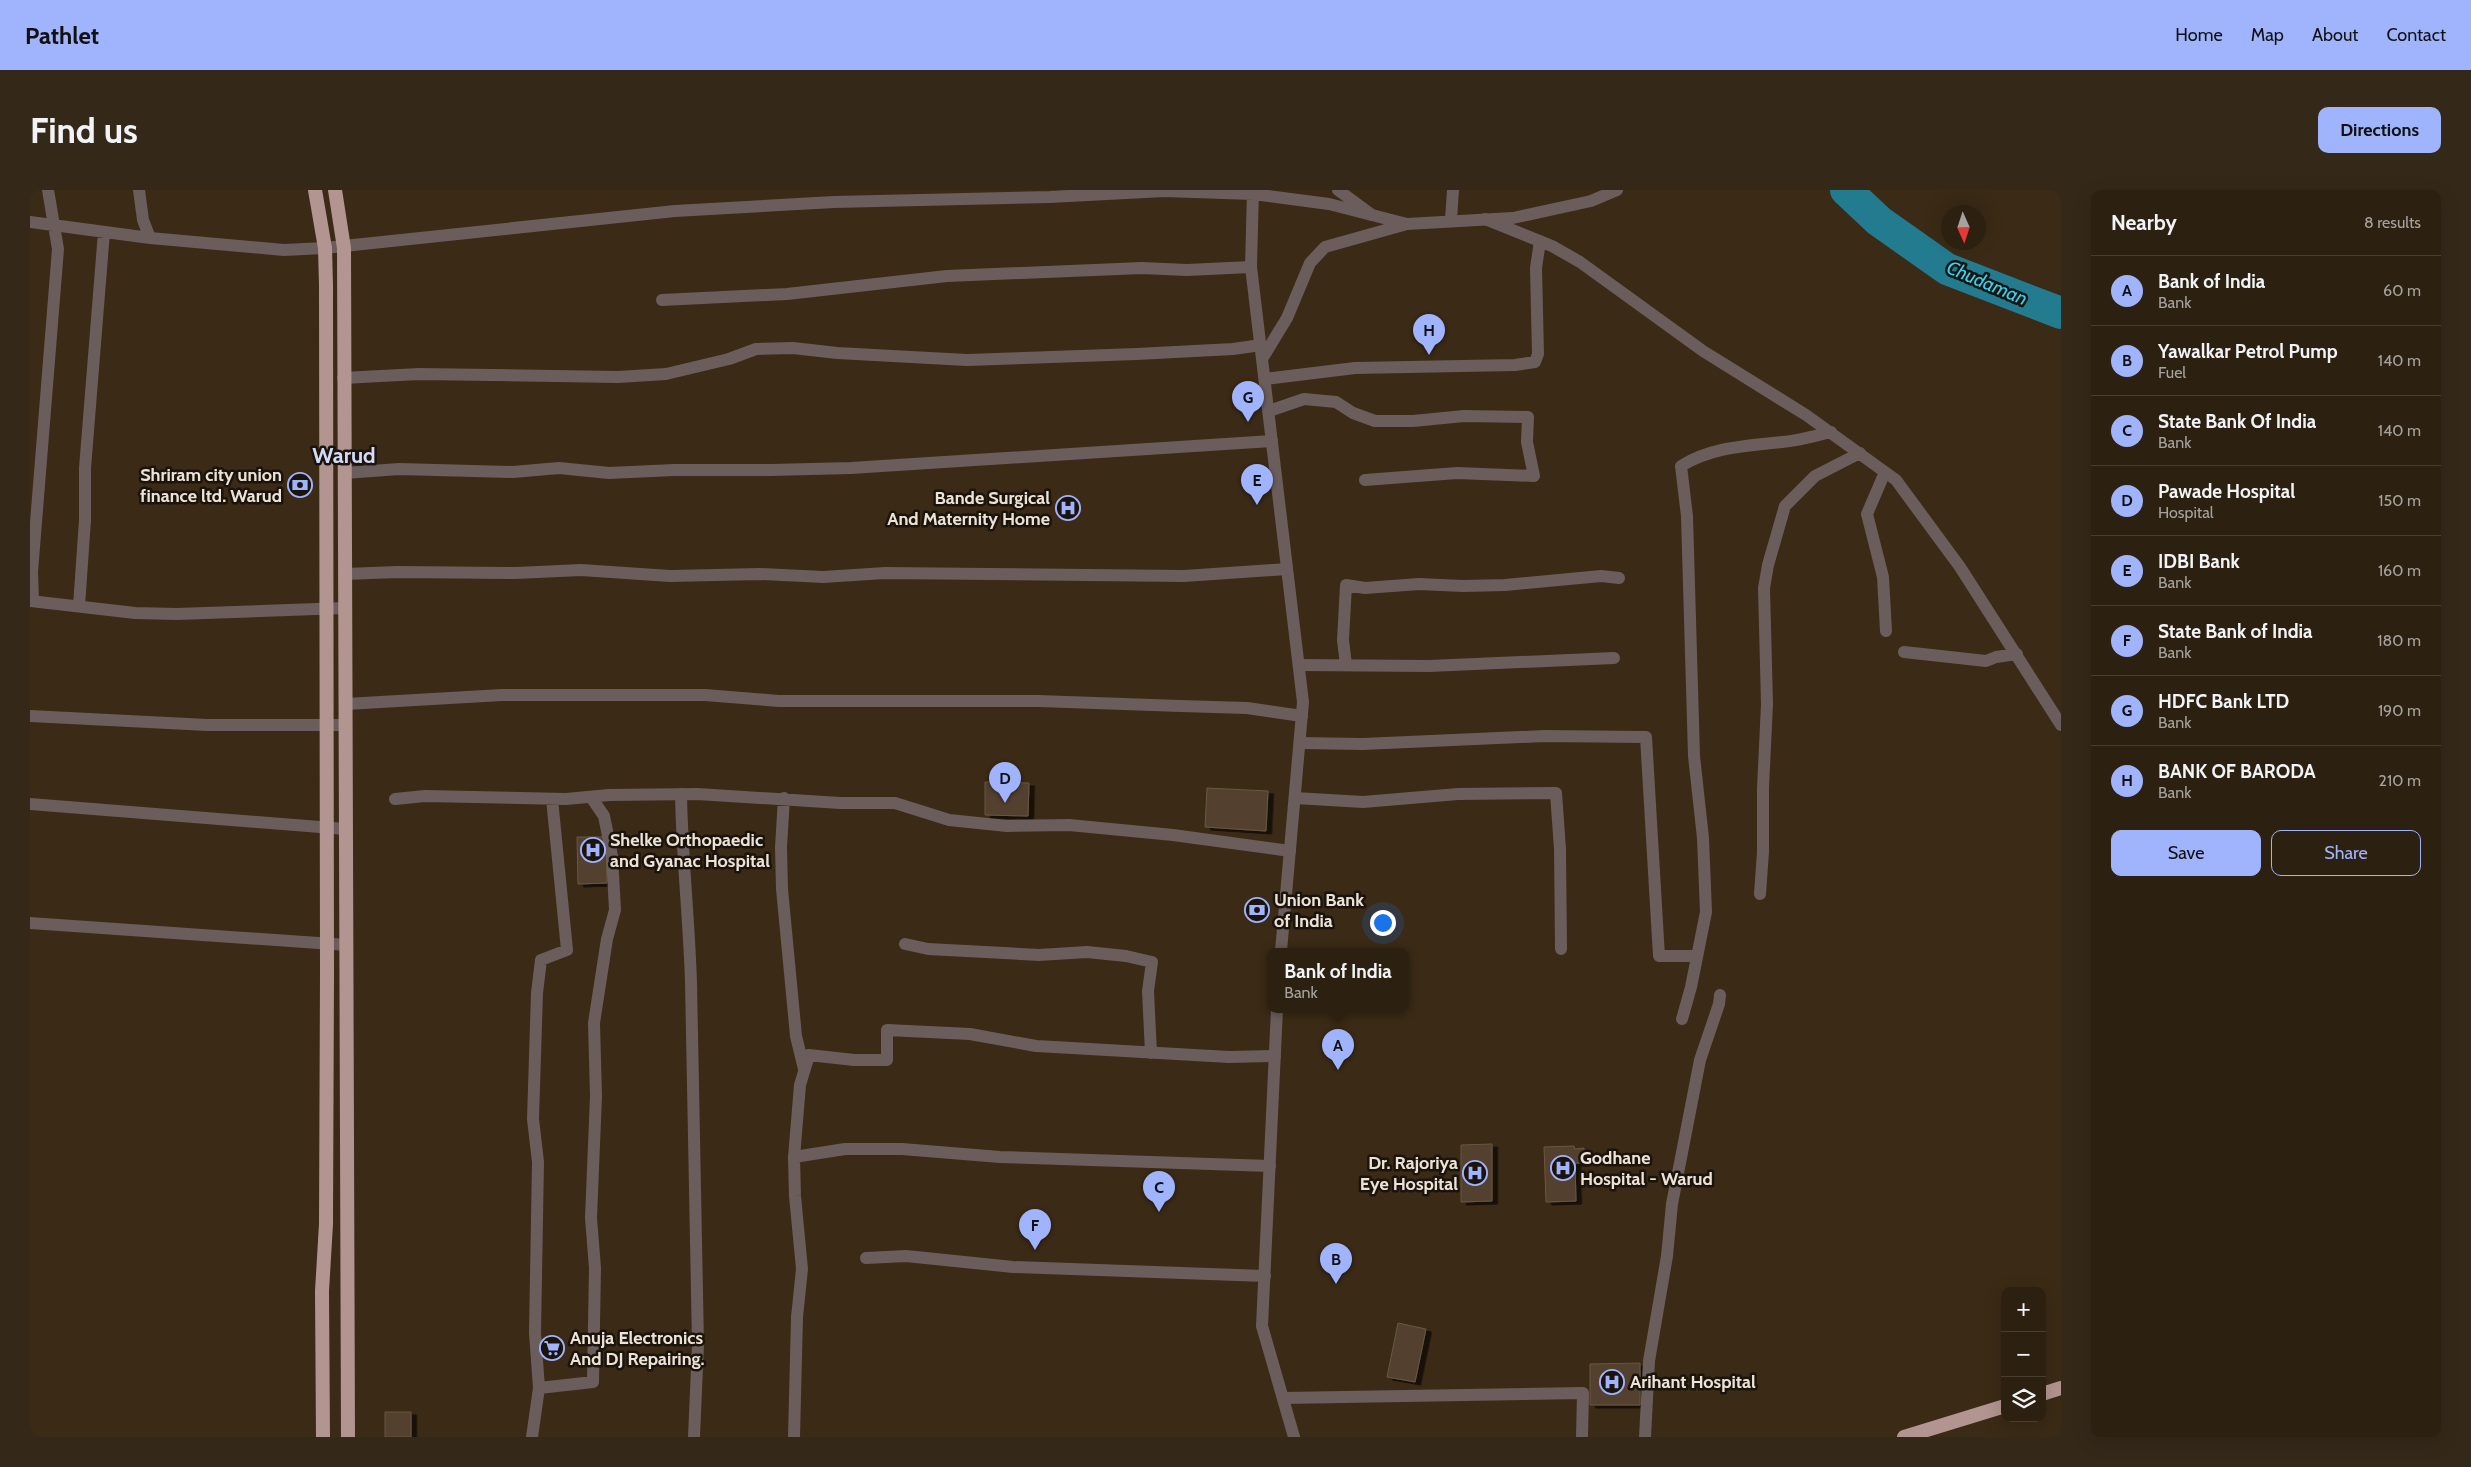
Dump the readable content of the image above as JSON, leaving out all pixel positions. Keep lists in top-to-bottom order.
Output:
{
  "districts": ["Warud"],
  "water": ["Chudaman"],
  "places": {
    "bank": ["Shriram city union finance ltd. Warud", "Union Bank of India"],
    "hospital": [
      "Bande Surgical And Maternity Home",
      "Shelke Orthopaedic and Gyanac Hospital",
      "Godhane Hospital - Warud",
      "Dr. Rajoriya Eye Hospital",
      "Arihant Hospital"
    ],
    "supermarket": ["Anuja Electronics And DJ Repairing."]
  },
  "north": "bottom",
  "page": {
    "header": "Pathlet",
    "nav": [
      "Home",
      "Map",
      "About",
      "Contact"
    ],
    "buttons": [
      "Directions",
      ["Save", "Share"]
    ],
    "title": "Find us",
    "heading": ["Nearby", "8 results"],
    "list": [
      {
        "mark": "A",
        "name": "Bank of India",
        "note": "Bank",
        "value": "60 m"
      },
      {
        "mark": "B",
        "name": "Yawalkar Petrol Pump",
        "note": "Fuel",
        "value": "140 m"
      },
      {
        "mark": "C",
        "name": "State Bank Of India",
        "note": "Bank",
        "value": "140 m"
      },
      {
        "mark": "D",
        "name": "Pawade Hospital",
        "note": "Hospital",
        "value": "150 m"
      },
      {
        "mark": "E",
        "name": "IDBI Bank",
        "note": "Bank",
        "value": "160 m"
      },
      {
        "mark": "F",
        "name": "State Bank of India",
        "note": "Bank",
        "value": "180 m"
      },
      {
        "mark": "G",
        "name": "HDFC Bank LTD",
        "note": "Bank",
        "value": "190 m"
      },
      {
        "mark": "H",
        "name": "BANK OF BARODA",
        "note": "Bank",
        "value": "210 m"
      }
    ],
    "pins": [
      "H",
      "G",
      "E",
      "D",
      "A",
      "C",
      "F",
      "B"
    ],
    "popup": ["Bank of India", "Bank"],
    "map_buttons": ["+", "−"]
  }
}
